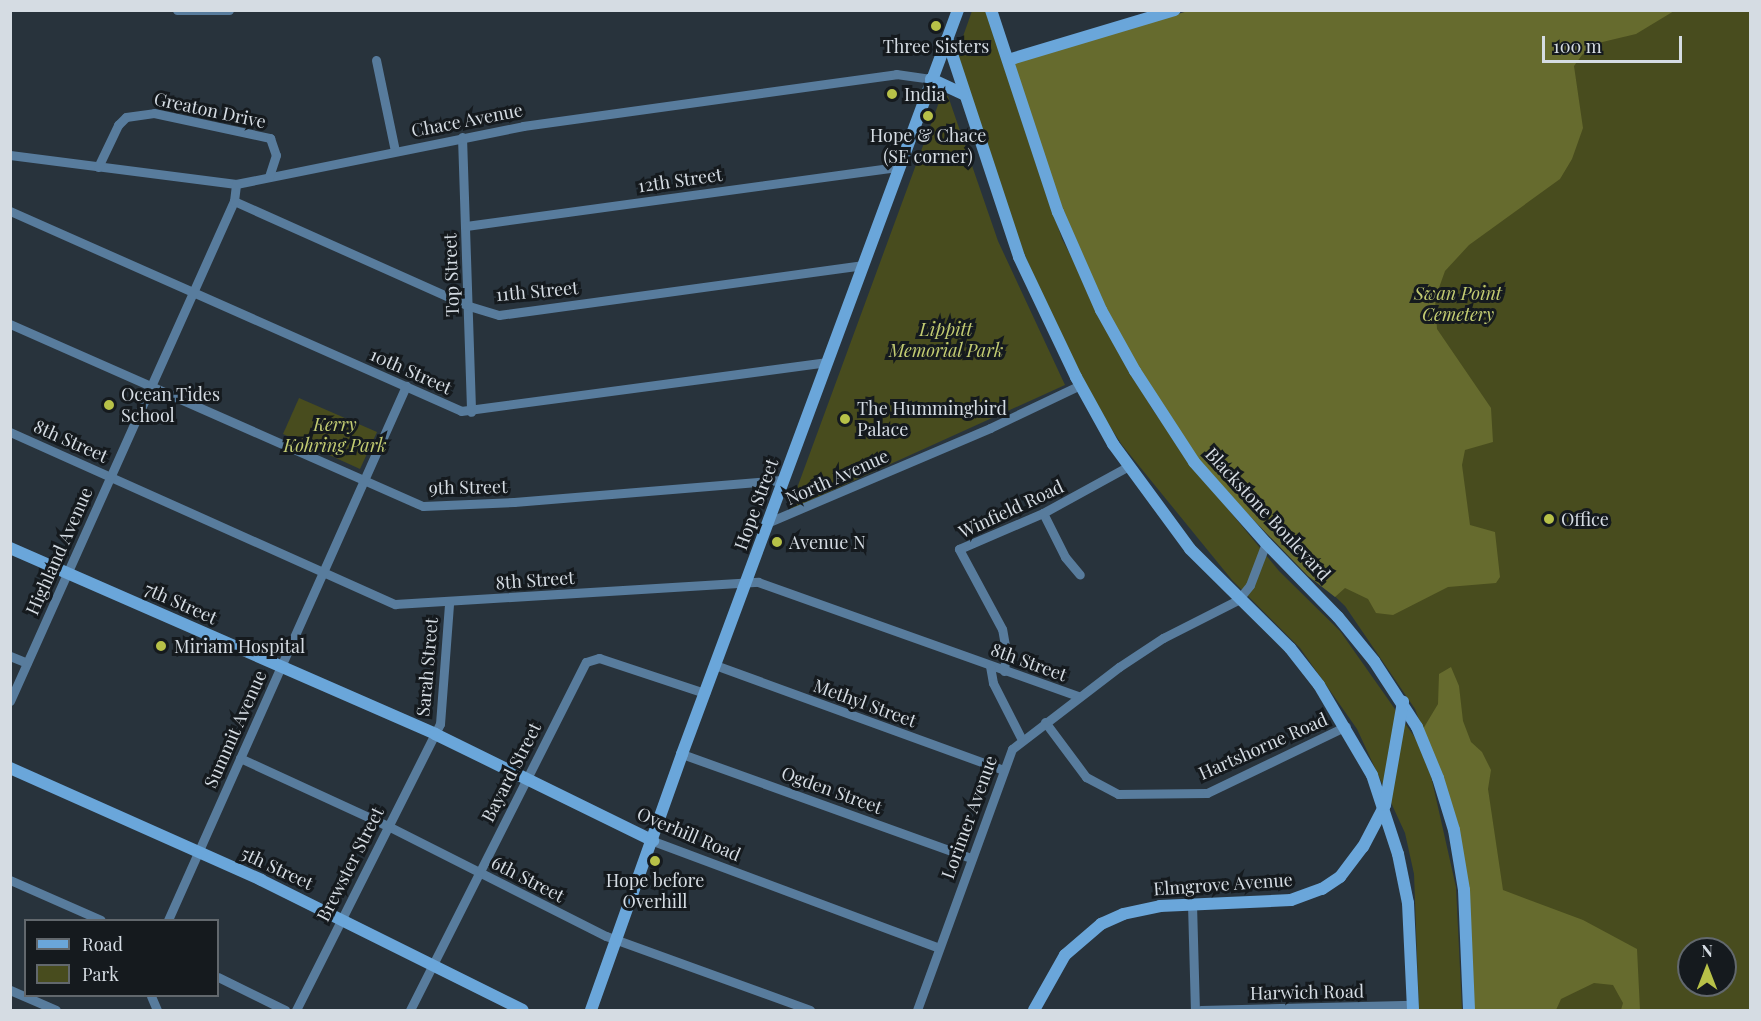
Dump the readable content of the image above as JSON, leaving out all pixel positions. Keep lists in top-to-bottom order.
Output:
{
  "streets": {
    "main road": [
      "Hope Street",
      "Blackstone Boulevard",
      "7th Street",
      "Overhill Road",
      "5th Street",
      "Elmgrove Avenue"
    ],
    "street": [
      "Greaton Drive",
      "Chace Avenue",
      "12th Street",
      "Top Street",
      "11th Street",
      "10th Street",
      "8th Street",
      "North Avenue",
      "9th Street",
      "Winfield Road",
      "Highland Avenue",
      "Sarah Street",
      "Methyl Street",
      "Summit Avenue",
      "Hartshorne Road",
      "Bayard Street",
      "Ogden Street",
      "Lorimer Avenue",
      "Brewster Street",
      "6th Street",
      "Harwich Road"
    ]
  },
  "crossings": [
    ["Greaton Drive", "Chace Avenue"],
    ["Chace Avenue", "Top Street"],
    ["Chace Avenue", "Hope Street"],
    ["Chace Avenue", "Highland Avenue"],
    ["12th Street", "Top Street"],
    ["12th Street", "Hope Street"],
    ["Top Street", "11th Street"],
    ["Top Street", "10th Street"],
    ["11th Street", "Hope Street"],
    ["11th Street", "Highland Avenue"],
    ["10th Street", "Hope Street"],
    ["10th Street", "Highland Avenue"],
    ["10th Street", "Summit Avenue"],
    ["8th Street", "Hope Street"],
    ["8th Street", "Winfield Road"],
    ["8th Street", "Highland Avenue"],
    ["8th Street", "Sarah Street"],
    ["8th Street", "Summit Avenue"],
    ["8th Street", "Lorimer Avenue"],
    ["North Avenue", "Hope Street"],
    ["9th Street", "Hope Street"],
    ["9th Street", "Highland Avenue"],
    ["9th Street", "Summit Avenue"],
    ["Hope Street", "Methyl Street"],
    ["Hope Street", "Bayard Street"],
    ["Hope Street", "Ogden Street"],
    ["Hope Street", "Overhill Road"],
    ["Hope Street", "6th Street"],
    ["Blackstone Boulevard", "Elmgrove Avenue"],
    ["Highland Avenue", "7th Street"],
    ["7th Street", "Sarah Street"],
    ["7th Street", "Summit Avenue"],
    ["7th Street", "Overhill Road"],
    ["7th Street", "Brewster Street"],
    ["Sarah Street", "Overhill Road"],
    ["Sarah Street", "Brewster Street"],
    ["Methyl Street", "Lorimer Avenue"],
    ["Summit Avenue", "5th Street"],
    ["Summit Avenue", "6th Street"],
    ["Hartshorne Road", "Lorimer Avenue"],
    ["Bayard Street", "Overhill Road"],
    ["Bayard Street", "5th Street"],
    ["Bayard Street", "6th Street"],
    ["Ogden Street", "Lorimer Avenue"],
    ["Lorimer Avenue", "Overhill Road"],
    ["Overhill Road", "Brewster Street"],
    ["Brewster Street", "5th Street"],
    ["Brewster Street", "6th Street"]
  ],
  "parks": ["Swan Point Cemetery", "Lippitt Memorial Park", "Kerry Kohring Park"],
  "places": [
    "Three Sisters",
    "India",
    "Hope & Chace (SE corner)",
    "Ocean Tides School",
    "The Hummingbird Palace",
    "Office",
    "Avenue N",
    "Miriam Hospital",
    "Hope before Overhill"
  ],
  "legend": ["Road", "Park"],
  "scale_bar": "100 m",
  "north": "top"
}
